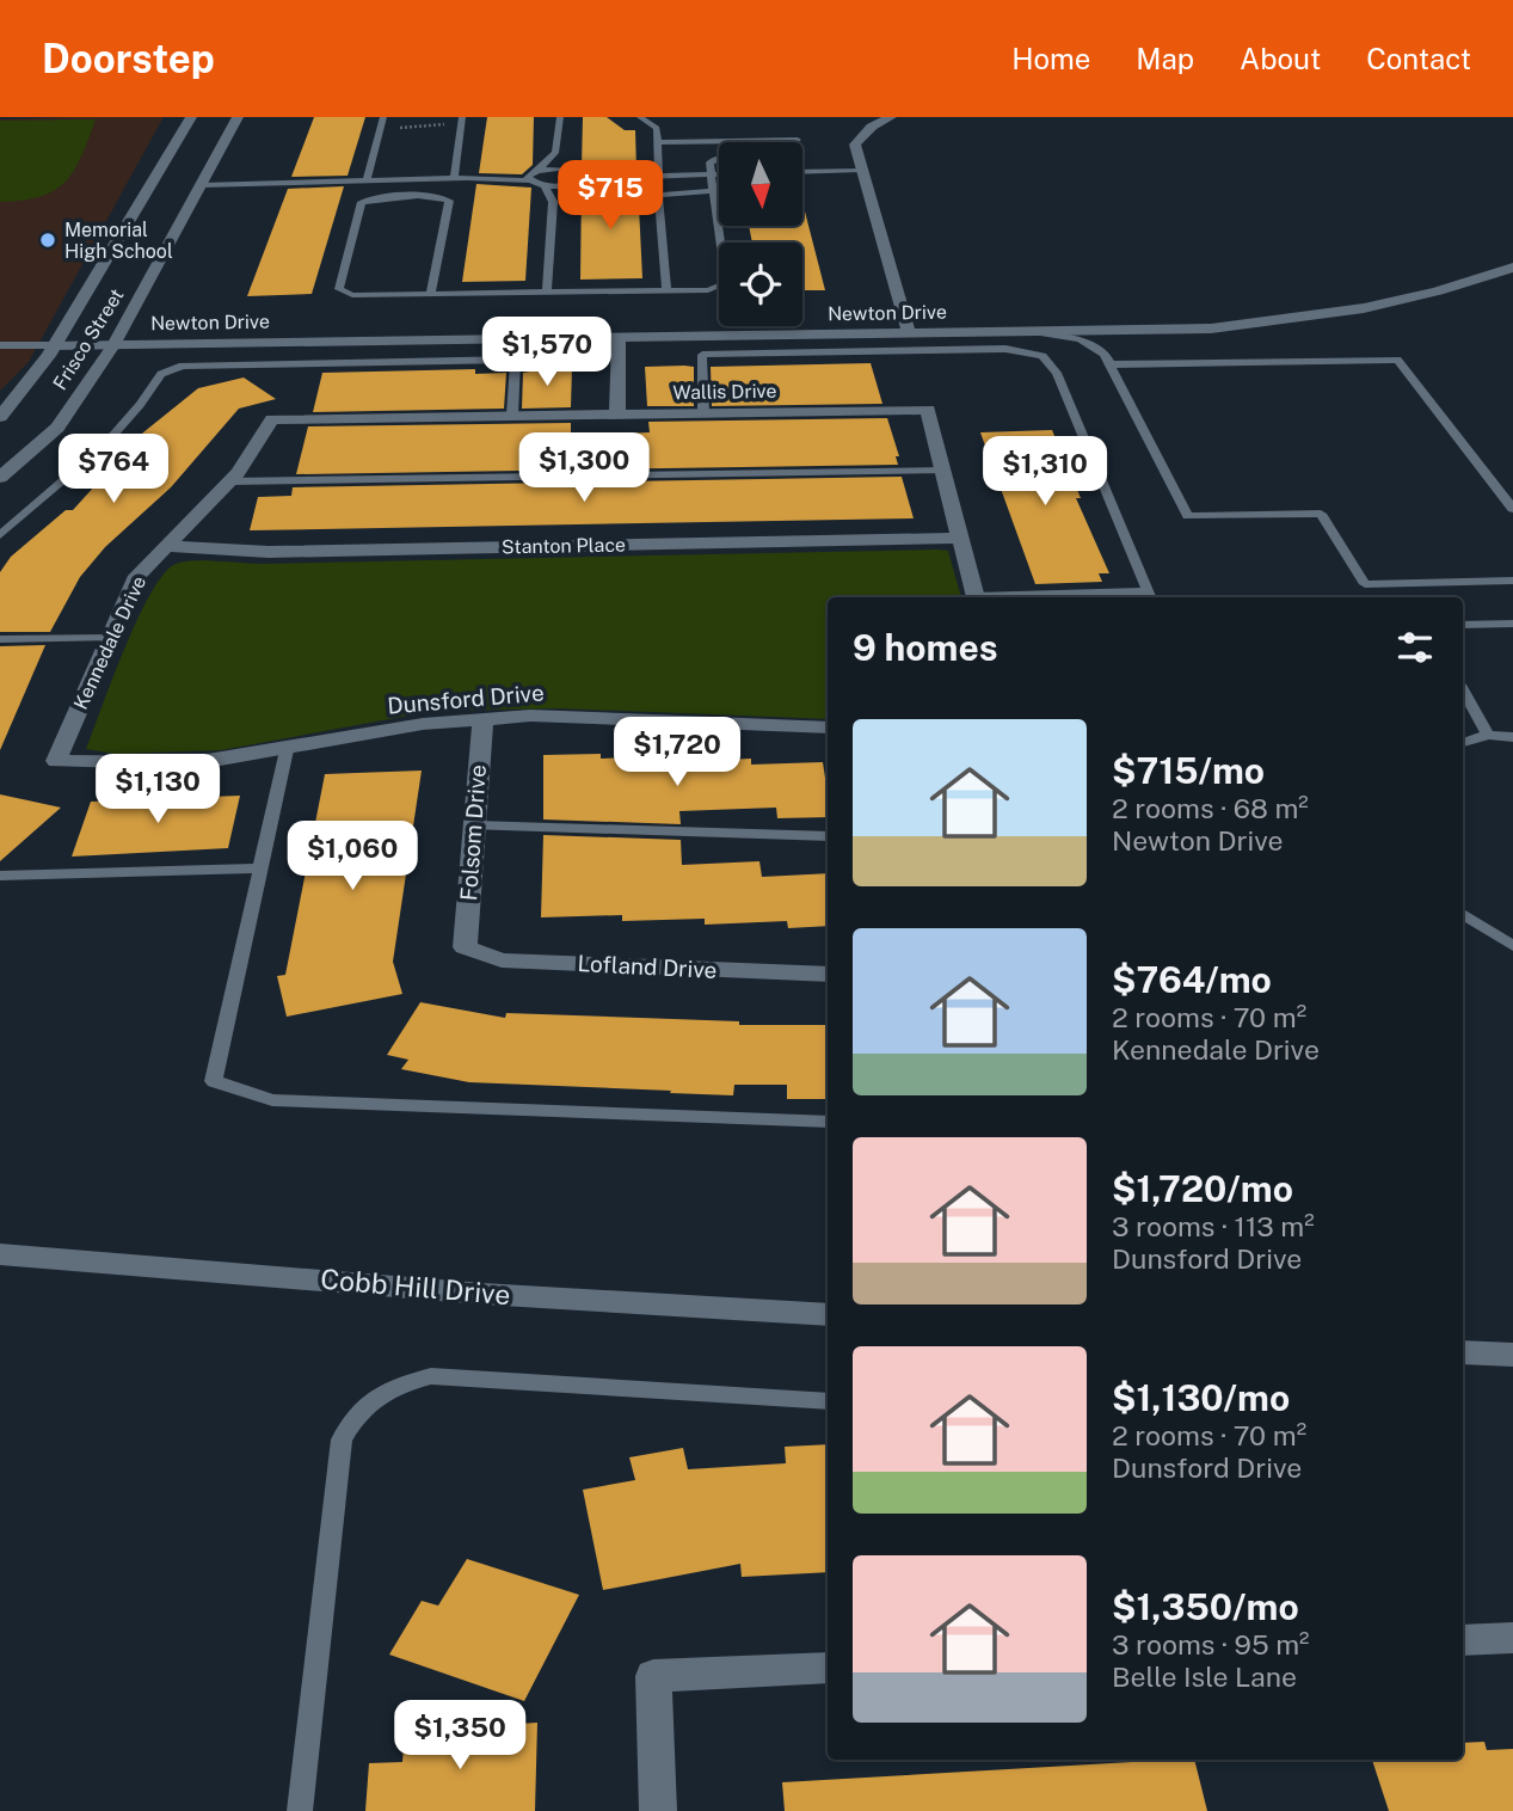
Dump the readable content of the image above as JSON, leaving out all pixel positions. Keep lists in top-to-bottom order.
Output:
{
  "streets": {
    "street": [
      "Newton Drive",
      "Frisco Street",
      "Wallis Drive",
      "Stanton Place",
      "Kennedale Drive",
      "Dunsford Drive",
      "Folsom Drive",
      "Lofland Drive",
      "Cobb Hill Drive"
    ]
  },
  "crossings": [
    ["Newton Drive", "Frisco Street"],
    ["Wallis Drive", "Kennedale Drive"],
    ["Stanton Place", "Kennedale Drive"],
    ["Kennedale Drive", "Dunsford Drive"],
    ["Dunsford Drive", "Folsom Drive"],
    ["Folsom Drive", "Lofland Drive"]
  ],
  "places": ["Memorial High School"],
  "north": "bottom",
  "page": {
    "header": "Doorstep",
    "nav": [
      "Home",
      "Map",
      "About",
      "Contact"
    ],
    "price": [
      "$715",
      "$1,570",
      "$1,300",
      "$764",
      "$1,310",
      "$1,720",
      "$1,130",
      "$1,060",
      "$1,350"
    ],
    "heading": "9 homes",
    "list": [
      {
        "name": "$715/mo",
        "note": "2 rooms · 68 m² · Newton Drive"
      },
      {
        "name": "$764/mo",
        "note": "2 rooms · 70 m² · Kennedale Drive"
      },
      {
        "name": "$1,720/mo",
        "note": "3 rooms · 113 m² · Dunsford Drive"
      },
      {
        "name": "$1,130/mo",
        "note": "2 rooms · 70 m² · Dunsford Drive"
      },
      {
        "name": "$1,350/mo",
        "note": "3 rooms · 95 m² · Belle Isle Lane"
      }
    ]
  }
}
